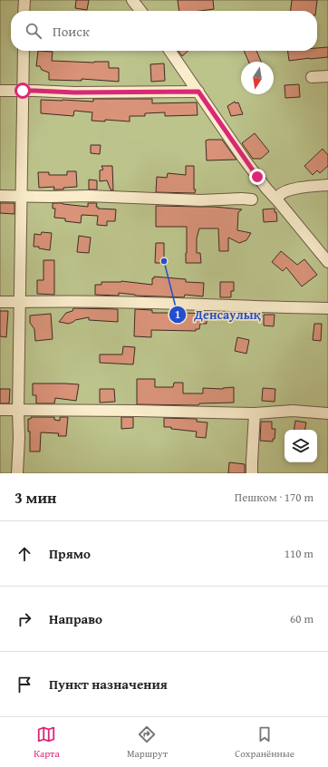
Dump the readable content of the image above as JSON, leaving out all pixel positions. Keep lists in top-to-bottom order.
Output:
{
  "places": ["Денсаулық"],
  "north": "bottom",
  "page": {
    "search": "Поиск",
    "heading": ["3 мин", "Пешком · 170 m"],
    "list": [
      ["Прямо", "110 m"],
      ["Направо", "60 m"],
      "Пункт назначения"
    ],
    "nav": ["Карта", "Маршрут", "Сохранённые"]
  }
}
